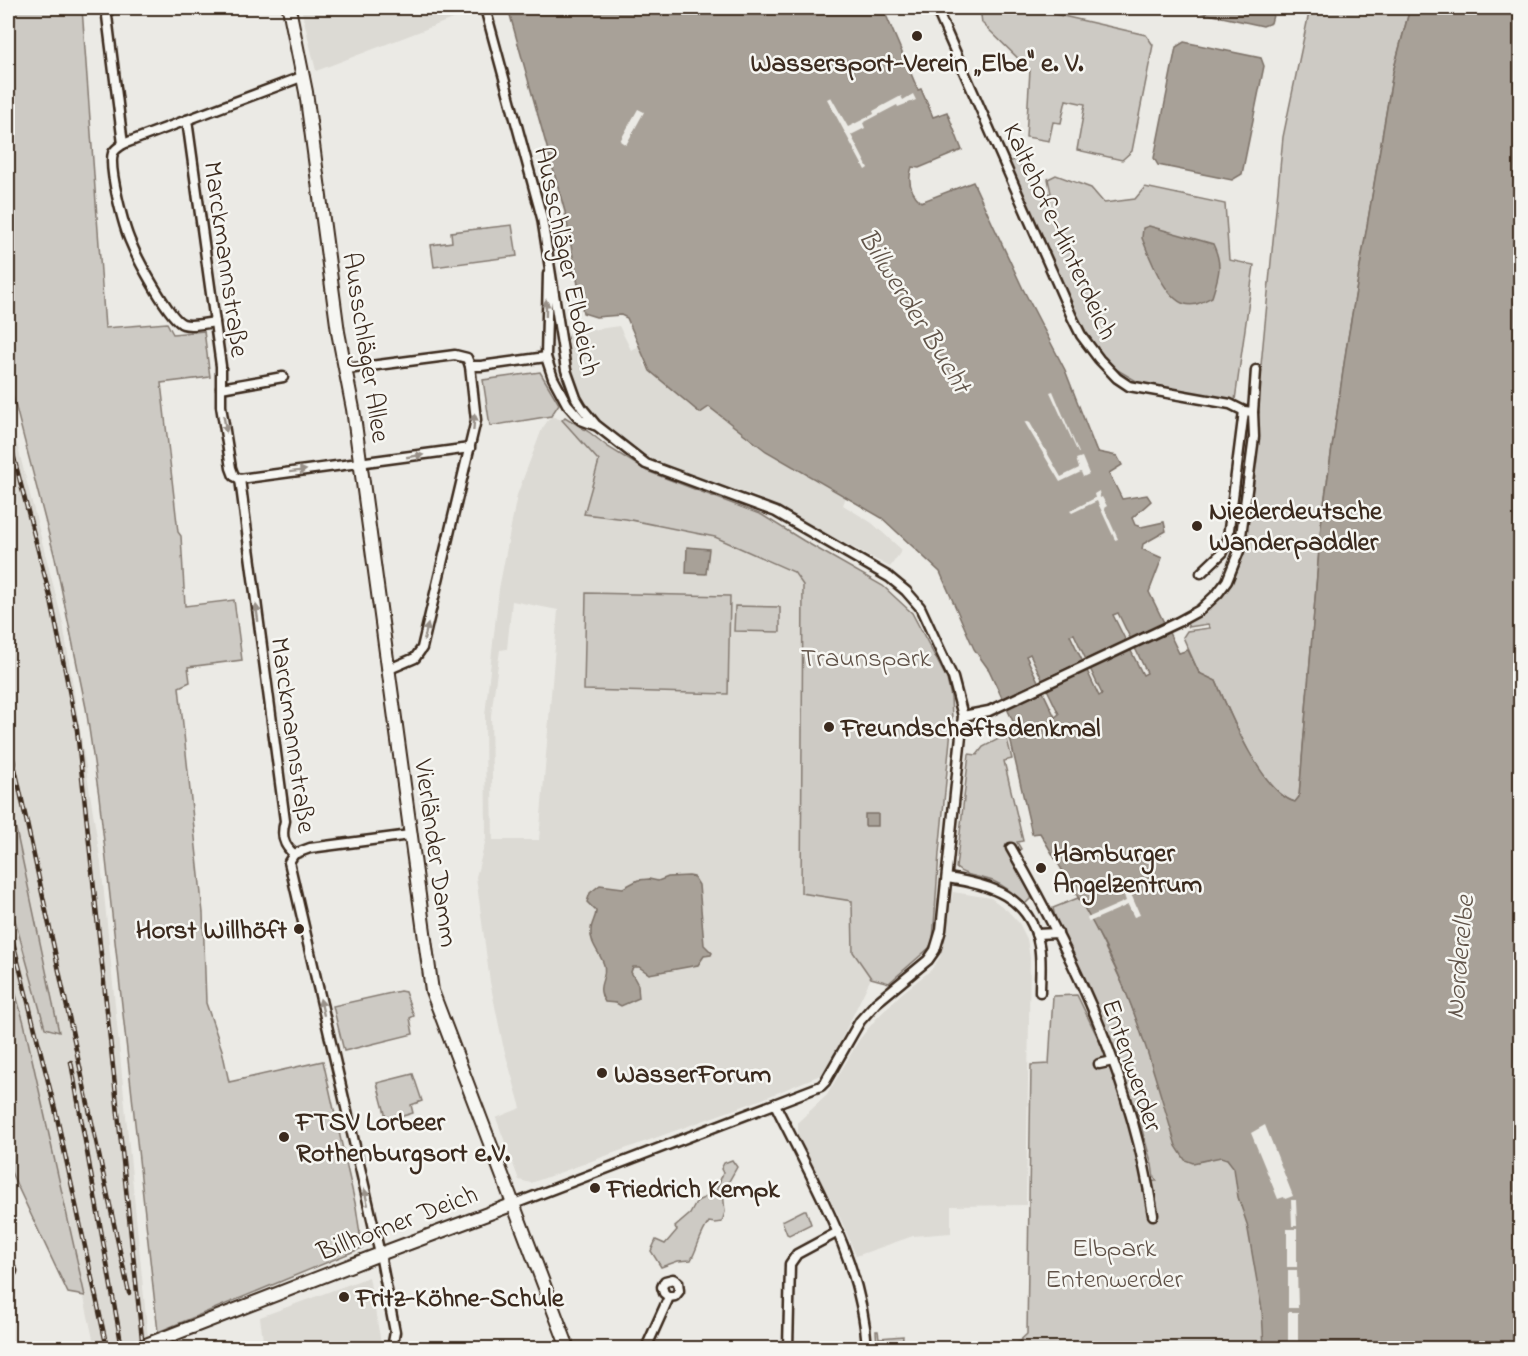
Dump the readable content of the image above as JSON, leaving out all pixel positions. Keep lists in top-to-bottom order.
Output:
{
  "streets": {
    "street": [
      "Kaltehofe-Hinterdeich",
      "Marckmannstraße",
      "Ausschläger Elbdeich",
      "Ausschläger Allee",
      "Vierländer Damm",
      "Entenwerder",
      "Billhorner Deich"
    ]
  },
  "crossings": [
    ["Marckmannstraße", "Billhorner Deich"],
    ["Ausschläger Elbdeich", "Billhorner Deich"],
    ["Ausschläger Allee", "Vierländer Damm"],
    ["Vierländer Damm", "Billhorner Deich"]
  ],
  "water": ["Billwerder Bucht", "Norderelbe"],
  "parks": ["Traunspark", "Elbpark Entenwerder"],
  "places": [
    "Wassersport-Verein „Elbe\" e. V.",
    "Niederdeutsche Wanderpaddler",
    "Freundschaftsdenkmal",
    "Hamburger Angelzentrum",
    "Horst Willhöft",
    "WasserForum",
    "FTSV Lorbeer Rothenburgsort e.V.",
    "Friedrich Kempk",
    "Fritz-Köhne-Schule"
  ]
}
